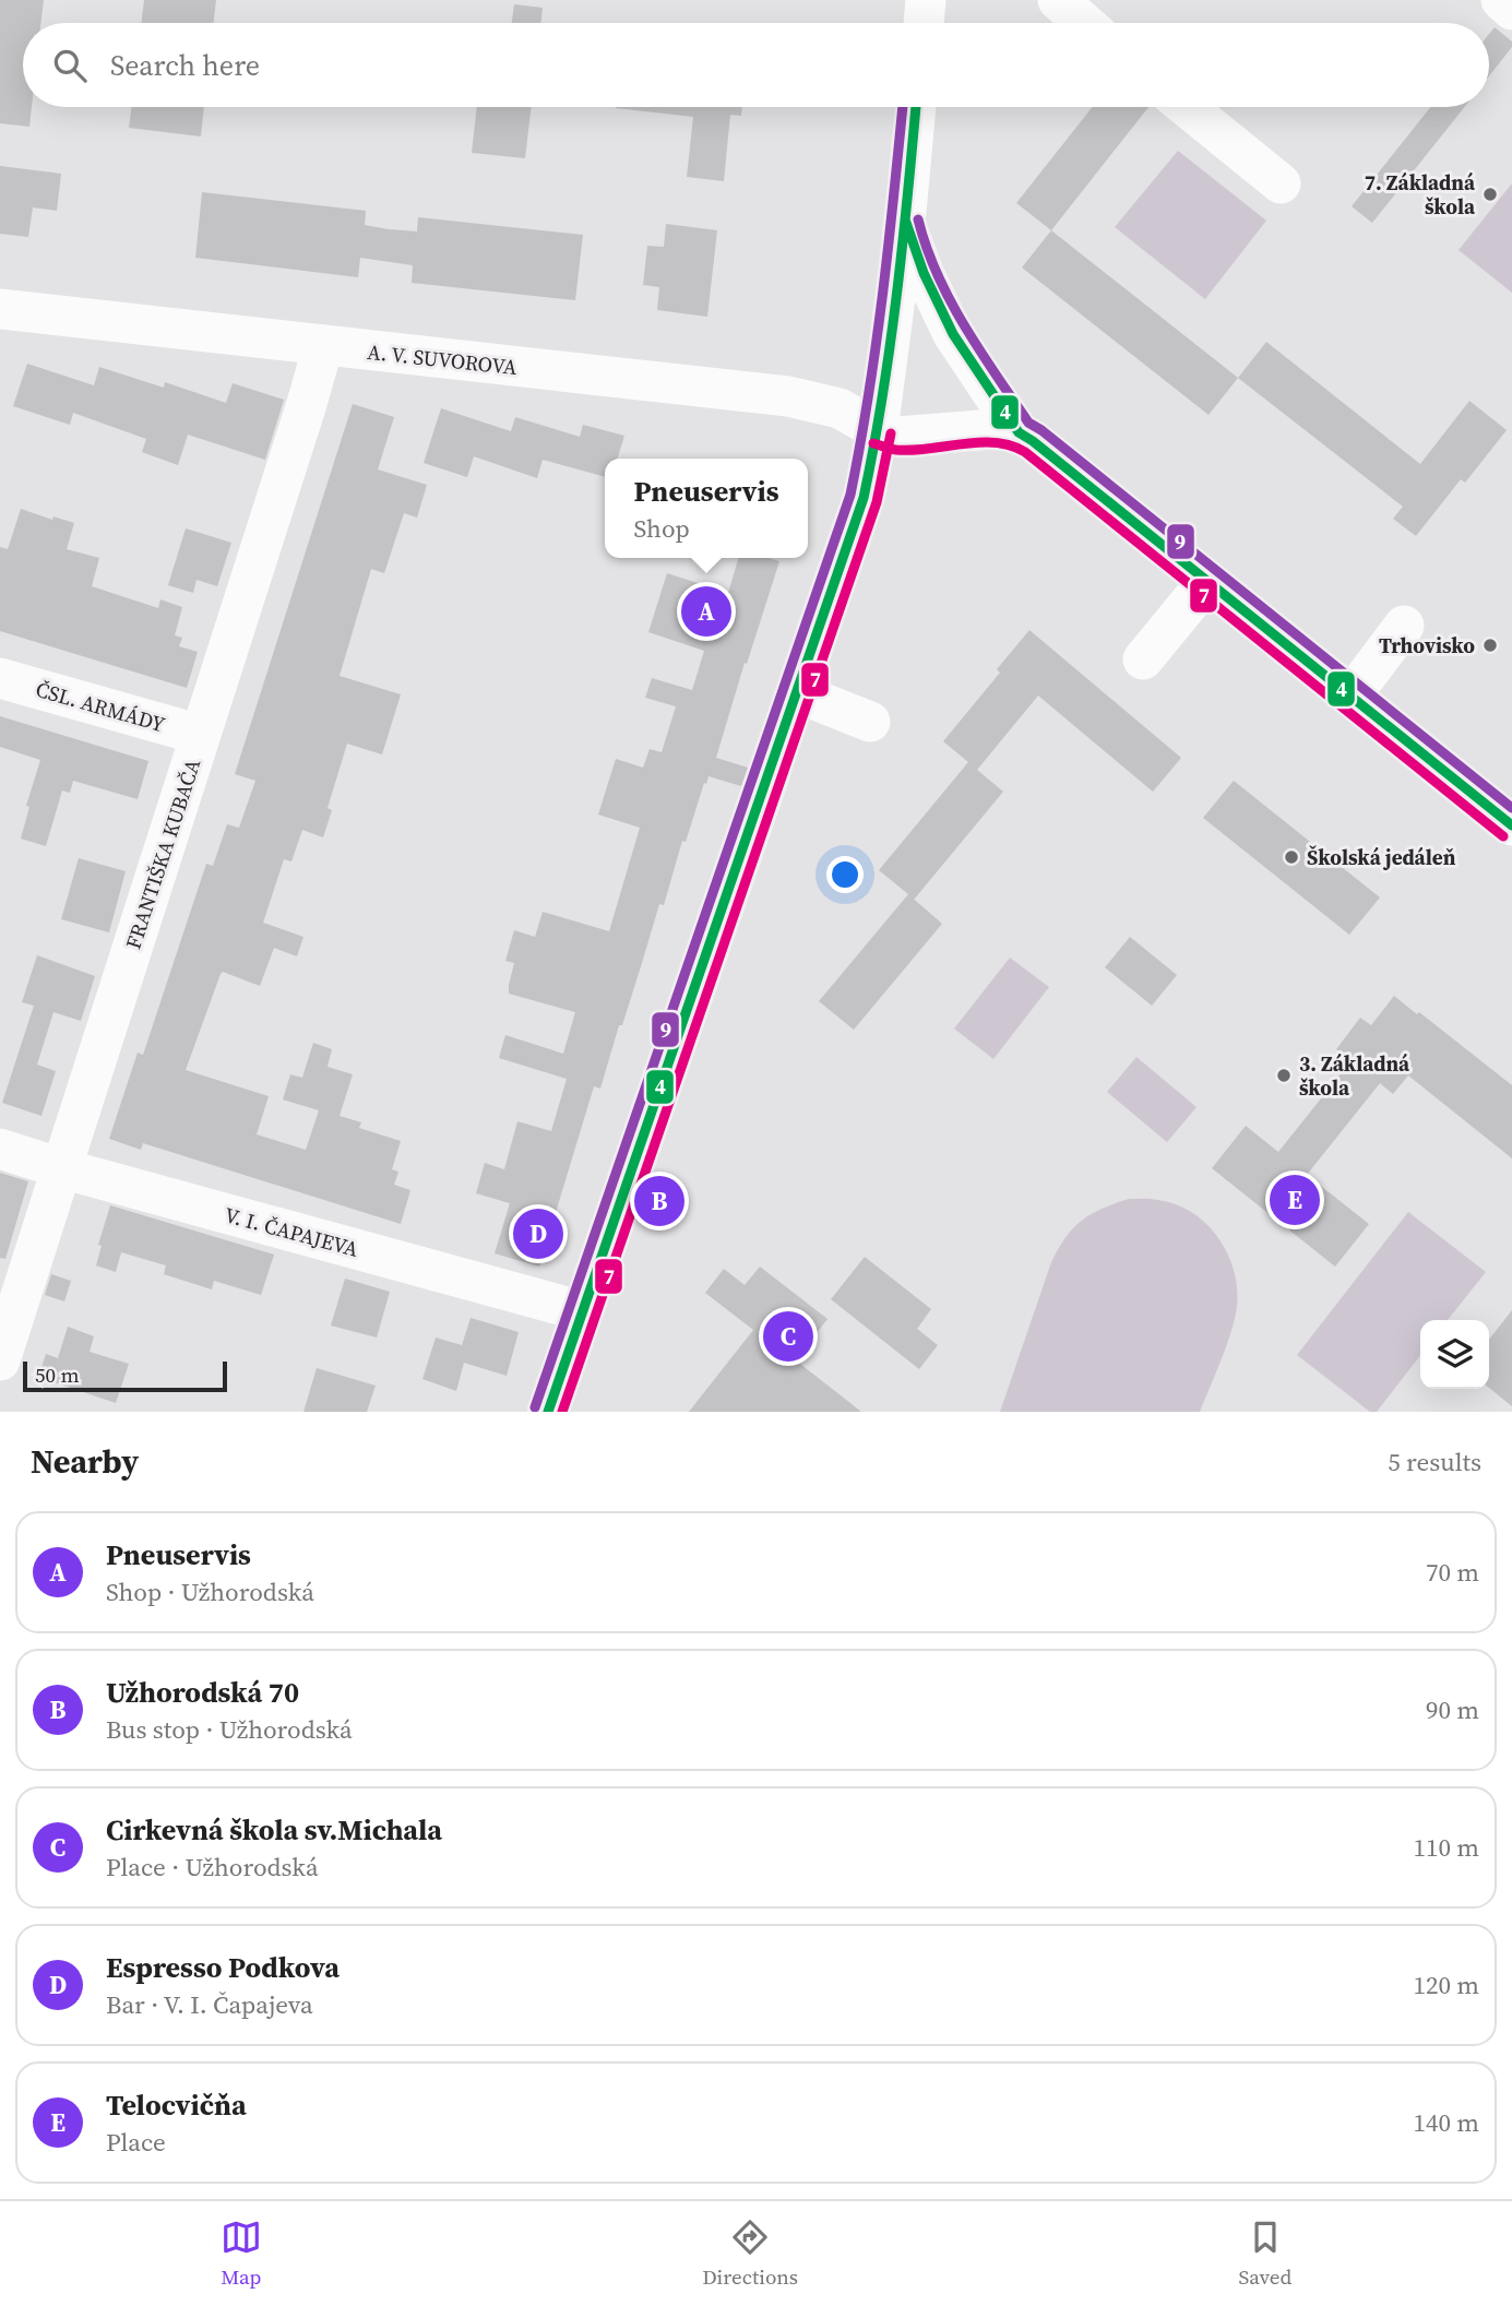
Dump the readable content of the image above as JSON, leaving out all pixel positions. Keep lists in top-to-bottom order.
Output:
{
  "streets": {
    "street": [
      "A. V. SUVOROVA",
      "ČSL. ARMÁDY",
      "FRANTIŠKA KUBAČA",
      "V. I. ČAPAJEVA"
    ]
  },
  "crossings": [
    ["A. V. SUVOROVA", "FRANTIŠKA KUBAČA"],
    ["ČSL. ARMÁDY", "FRANTIŠKA KUBAČA"],
    ["FRANTIŠKA KUBAČA", "V. I. ČAPAJEVA"]
  ],
  "places": [
    "7. Základná škola",
    "Trhovisko",
    "Školská jedáleň",
    "3. Základná škola"
  ],
  "lines": ["transit line 4", "transit line 9", "transit line 7"],
  "scale_bar": "50 m",
  "page": {
    "search": "Search here",
    "popup": ["Pneuservis", "Shop"],
    "pins": [
      "A",
      "E",
      "B",
      "D",
      "C"
    ],
    "scale": "50 m",
    "heading": ["Nearby", "5 results"],
    "list": [
      {
        "mark": "A",
        "name": "Pneuservis",
        "note": "Shop · Užhorodská",
        "value": "70 m"
      },
      {
        "mark": "B",
        "name": "Užhorodská 70",
        "note": "Bus stop · Užhorodská",
        "value": "90 m"
      },
      {
        "mark": "C",
        "name": "Cirkevná škola sv.Michala",
        "note": "Place · Užhorodská",
        "value": "110 m"
      },
      {
        "mark": "D",
        "name": "Espresso Podkova",
        "note": "Bar · V. I. Čapajeva",
        "value": "120 m"
      },
      {
        "mark": "E",
        "name": "Telocvičňa",
        "note": "Place",
        "value": "140 m"
      }
    ],
    "nav": ["Map", "Directions", "Saved"]
  }
}
